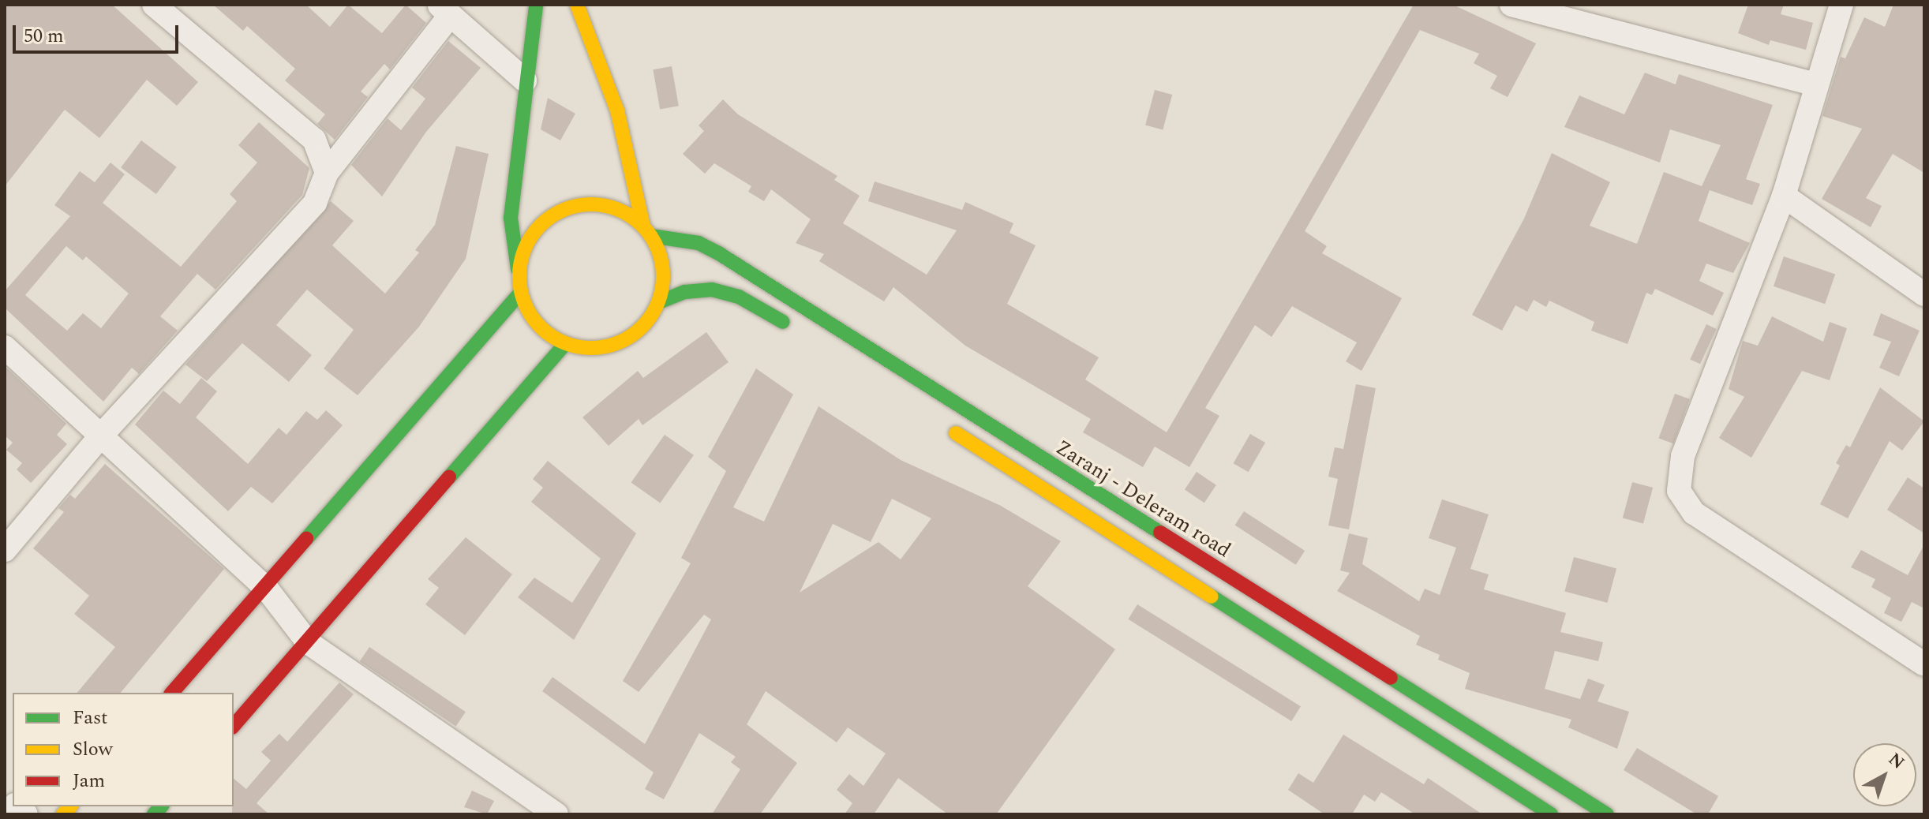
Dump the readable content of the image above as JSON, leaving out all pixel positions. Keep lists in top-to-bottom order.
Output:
{
  "streets": {
    "main road": ["Zaranj - Deleram road"]
  },
  "legend": ["Fast", "Slow", "Jam"],
  "scale_bar": "50 m",
  "north": "top right"
}
